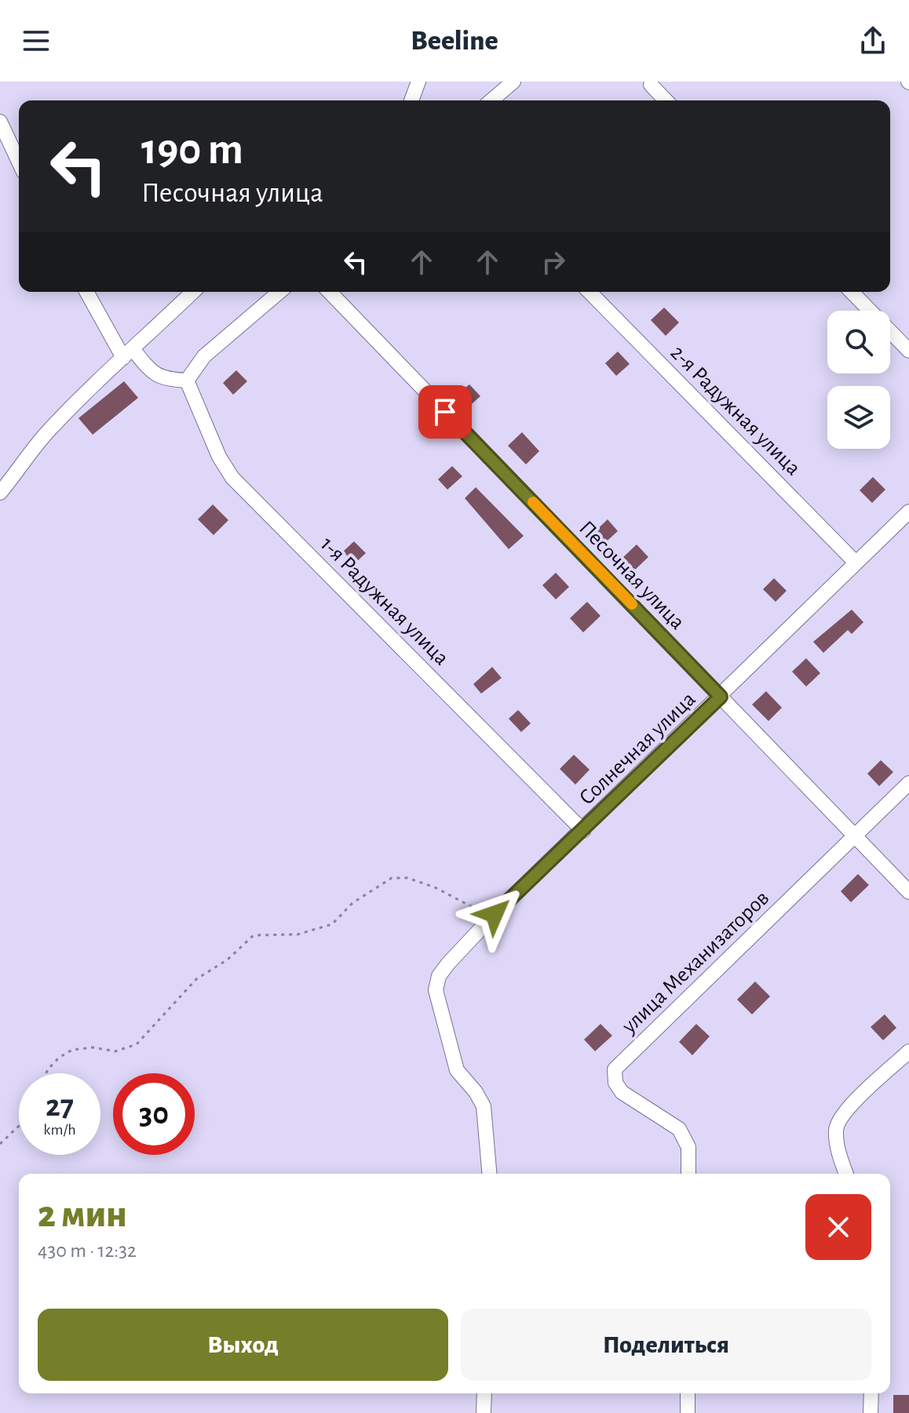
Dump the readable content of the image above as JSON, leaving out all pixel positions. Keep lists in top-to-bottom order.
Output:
{
  "streets": {
    "street": [
      "2-я Радужная улица",
      "Песочная улица",
      "1-я Радужная улица",
      "Солнечная улица",
      "улица Механизаторов"
    ]
  },
  "crossings": [
    ["2-я Радужная улица", "Солнечная улица"],
    ["Песочная улица", "Солнечная улица"],
    ["Песочная улица", "улица Механизаторов"],
    ["1-я Радужная улица", "Солнечная улица"]
  ],
  "page": {
    "header": "Beeline",
    "turn": ["190 m", "Песочная улица"],
    "speed": "27 km/h",
    "limit": "30",
    "heading": ["2 мин", "430 m · 12:32"],
    "buttons": ["Выход", "Поделиться"]
  }
}
